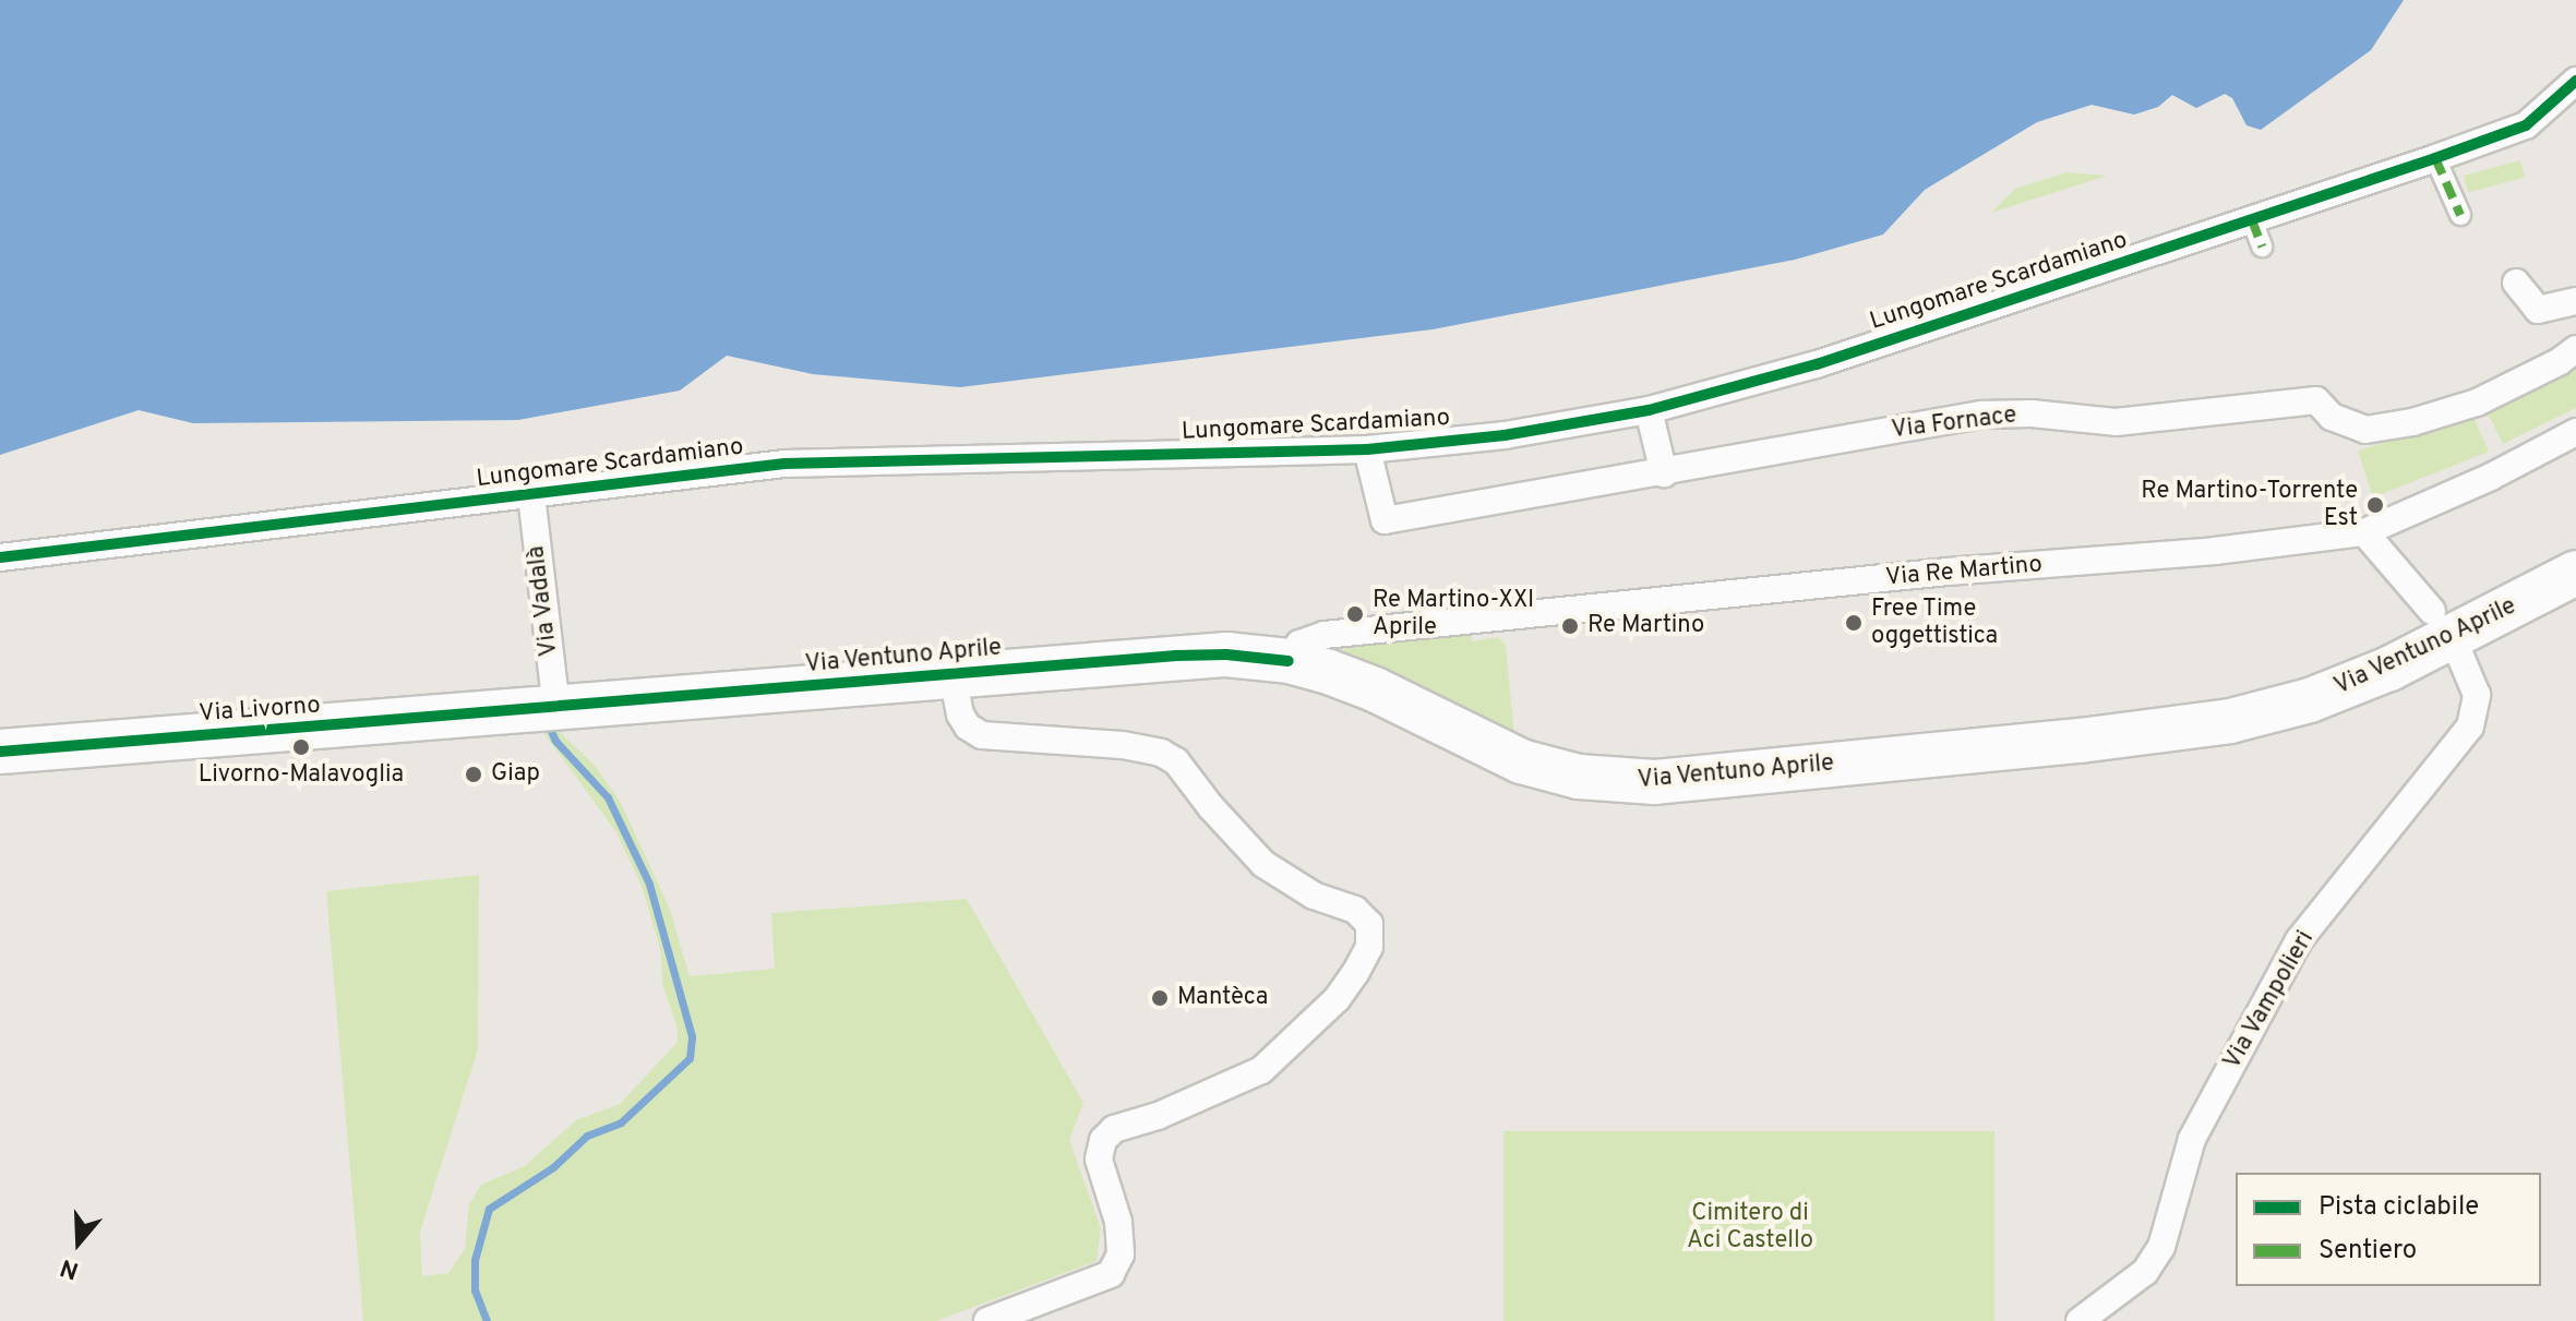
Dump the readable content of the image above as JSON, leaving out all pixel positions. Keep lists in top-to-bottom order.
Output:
{
  "streets": {
    "main road": ["Via Ventuno Aprile", "Via Livorno"],
    "street": [
      "Lungomare Scardamiano",
      "Via Fornace",
      "Via Re Martino",
      "Via Vadalà",
      "Via Vampolieri"
    ]
  },
  "crossings": [
    ["Lungomare Scardamiano", "Via Fornace"],
    ["Lungomare Scardamiano", "Via Vadalà"],
    ["Via Re Martino", "Via Ventuno Aprile"],
    ["Via Re Martino", "Via Vampolieri"],
    ["Via Vadalà", "Via Ventuno Aprile"],
    ["Via Vadalà", "Via Livorno"],
    ["Via Ventuno Aprile", "Via Livorno"],
    ["Via Ventuno Aprile", "Via Vampolieri"]
  ],
  "parks": ["Cimitero di Aci Castello"],
  "places": [
    "Re Martino-Torrente Est",
    "Re Martino-XXI Aprile",
    "Free Time oggettistica",
    "Re Martino",
    "Livorno-Malavoglia",
    "Giap",
    "Mantèca"
  ],
  "legend": ["Pista ciclabile", "Sentiero"],
  "north": "bottom"
}
